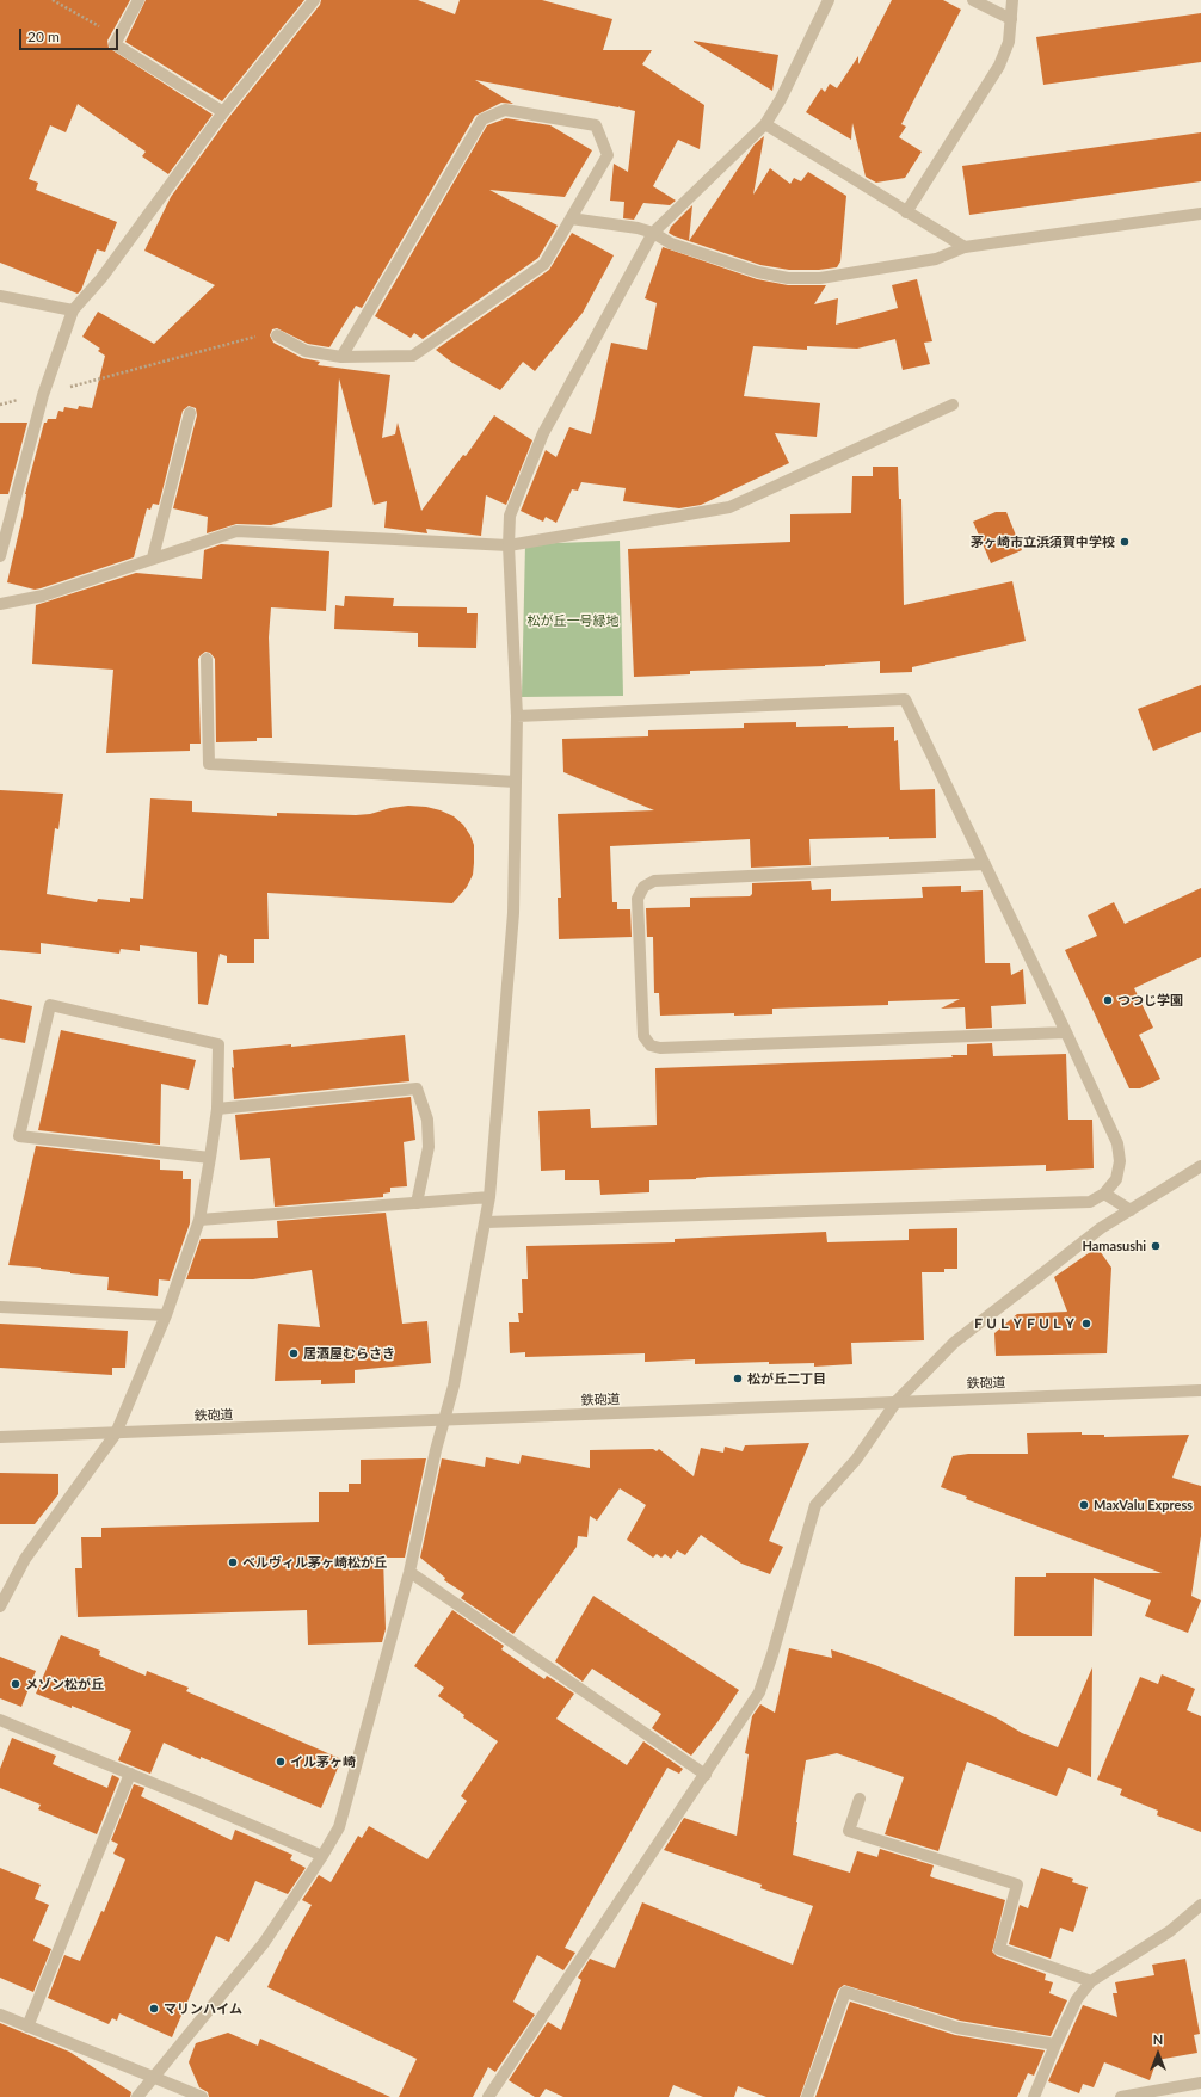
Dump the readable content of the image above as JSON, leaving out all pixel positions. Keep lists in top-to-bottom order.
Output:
{
  "streets": {
    "street": ["鉄砲道"]
  },
  "parks": ["松が丘一号緑地"],
  "places": [
    "茅ヶ崎市立浜須賀中学校",
    "つつじ学園",
    "Hamasushi",
    "ＦＵＬＹＦＵＬＹ",
    "居酒屋むらさき",
    "松が丘二丁目",
    "MaxValu Express",
    "ベルヴィル茅ヶ崎松が丘",
    "メゾン松が丘",
    "イル茅ヶ崎",
    "マリンハイム"
  ],
  "scale_bar": "20 m",
  "north": "top"
}
